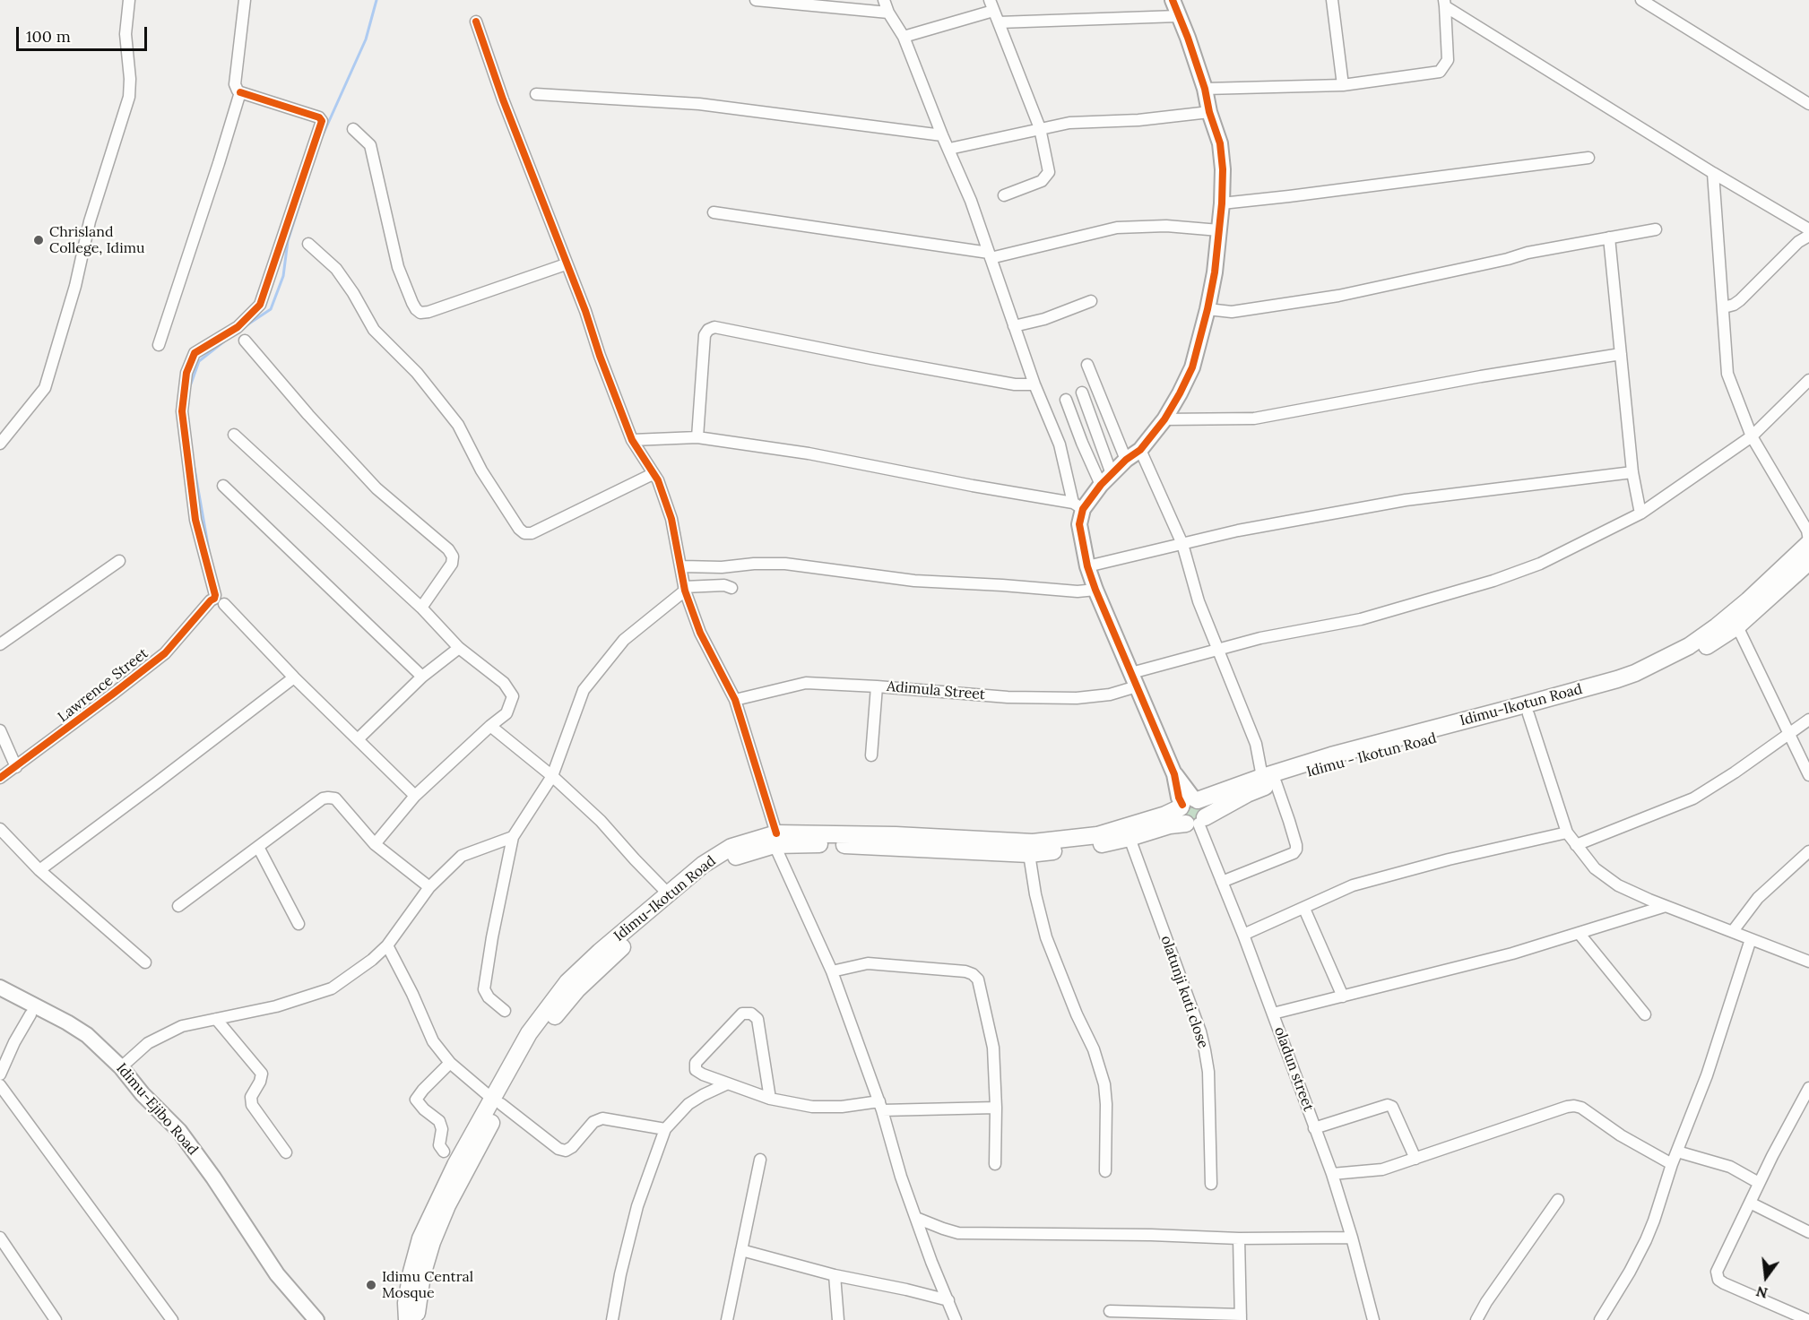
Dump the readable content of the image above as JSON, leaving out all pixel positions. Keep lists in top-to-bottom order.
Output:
{
  "streets": {
    "main road": ["Idimu-Ikotun Road", "Idimu - Ikotun Road", "Idimu-Ejibo Road"],
    "street": [
      "Lawrence Street",
      "Adimula Street",
      "olatunji kuti close",
      "oladun street"
    ]
  },
  "crossings": [
    ["Idimu-Ikotun Road", "Idimu - Ikotun Road"],
    ["Idimu-Ikotun Road", "olatunji kuti close"],
    ["Idimu-Ikotun Road", "oladun street"]
  ],
  "places": ["Chrisland College, Idimu", "Idimu Central Mosque"],
  "scale_bar": "100 m",
  "north": "bottom"
}
